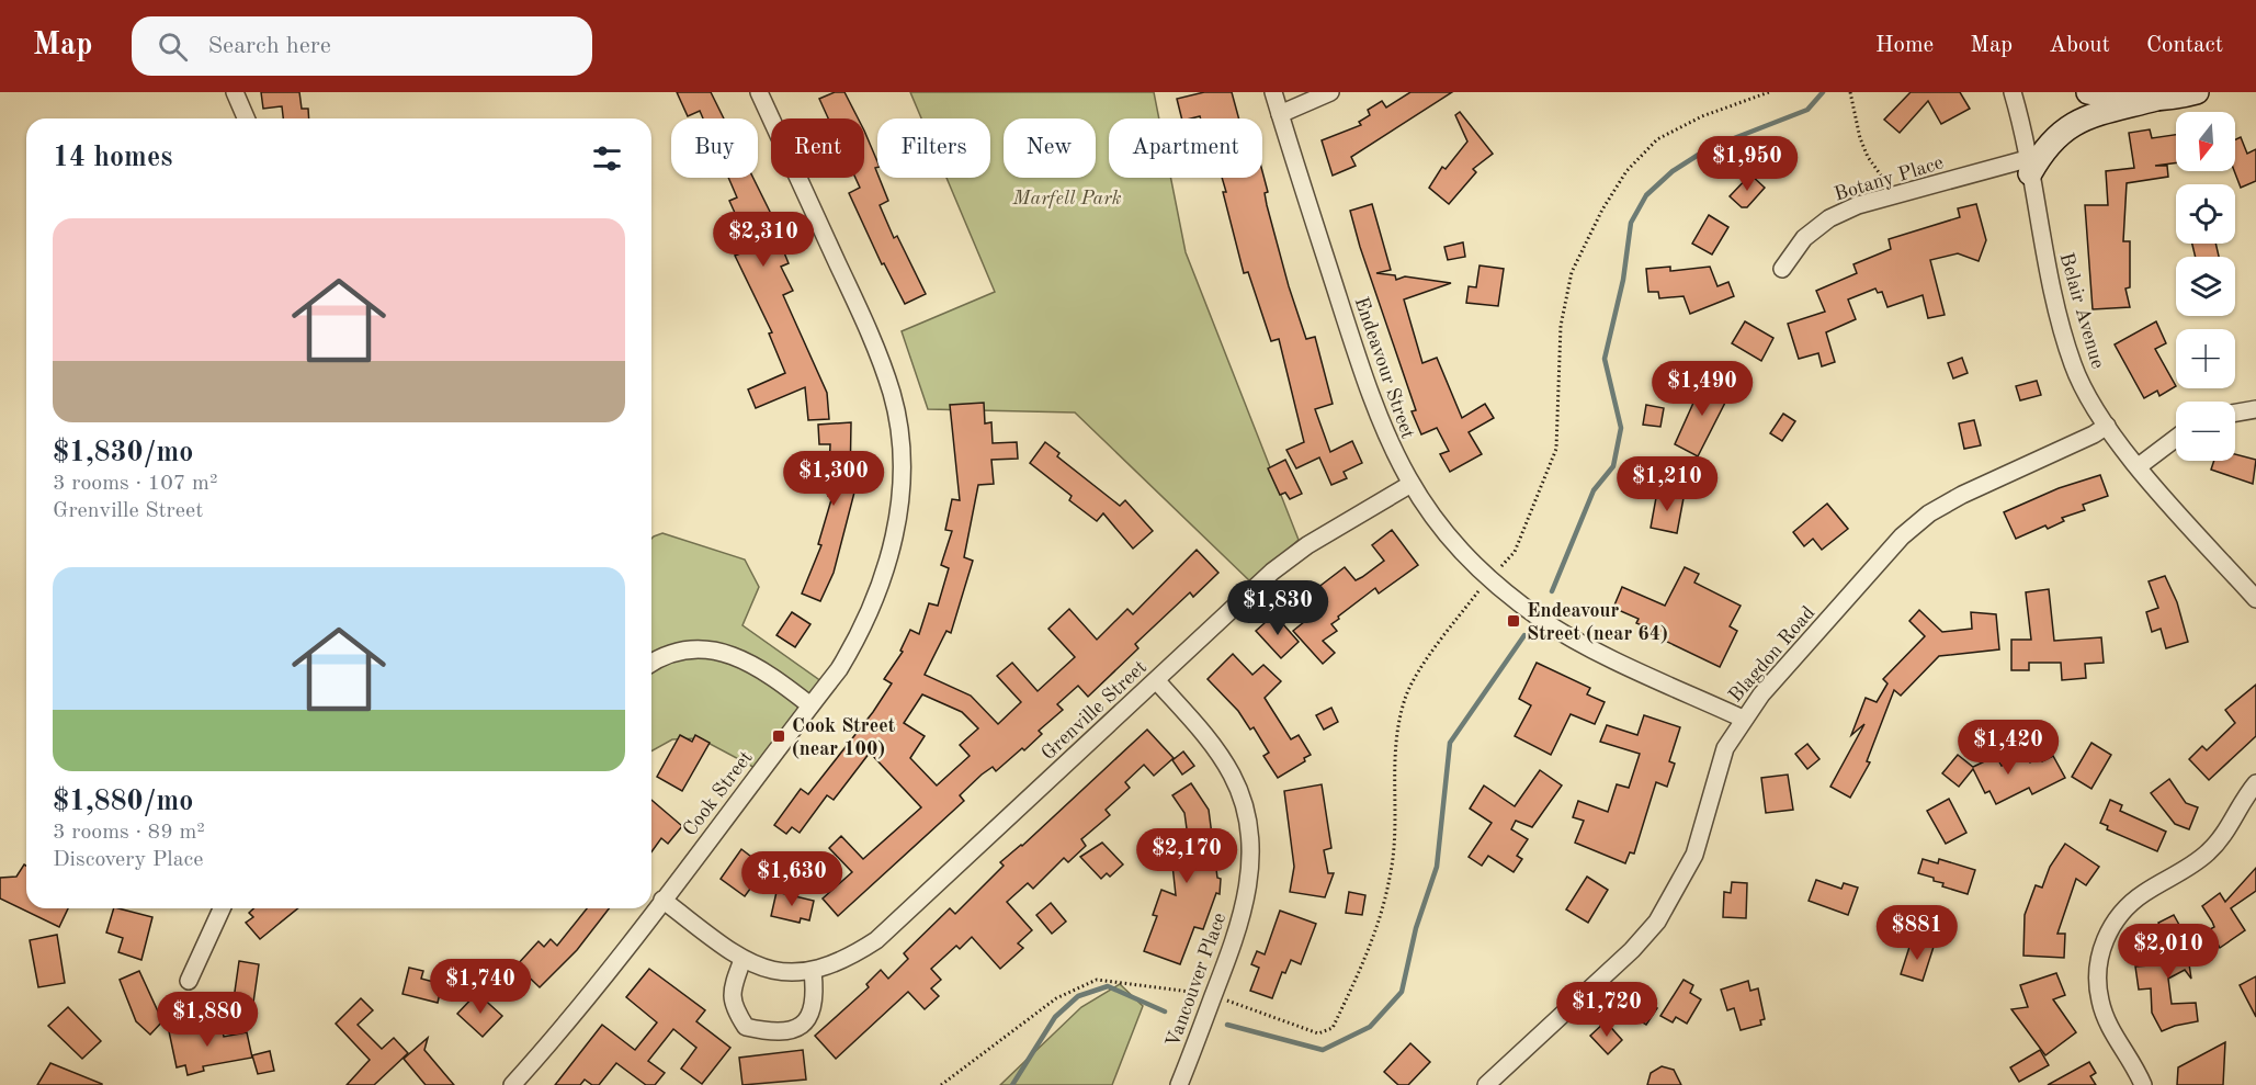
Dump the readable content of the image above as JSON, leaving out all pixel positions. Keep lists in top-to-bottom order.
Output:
{
  "streets": {
    "street": [
      "Botany Place",
      "Belair Avenue",
      "Endeavour Street",
      "Blagdon Road",
      "Grenville Street",
      "Cook Street",
      "Vancouver Place"
    ]
  },
  "crossings": [
    ["Botany Place", "Belair Avenue"],
    ["Belair Avenue", "Blagdon Road"],
    ["Endeavour Street", "Blagdon Road"],
    ["Endeavour Street", "Grenville Street"],
    ["Grenville Street", "Cook Street"],
    ["Grenville Street", "Vancouver Place"]
  ],
  "parks": ["Marfell Park"],
  "places": {
    "transit": ["Endeavour Street (near 64)", "Cook Street (near 100)"]
  },
  "north": "bottom",
  "page": {
    "header": "Map",
    "search": "Search here",
    "nav": [
      "Home",
      "Map",
      "About",
      "Contact"
    ],
    "map_buttons": ["+", "−"],
    "chip": [
      "Buy",
      "Rent",
      "Filters",
      "New",
      "Apartment"
    ],
    "heading": "14 homes",
    "price": [
      "$1,950",
      "$2,310",
      "$1,490",
      "$1,300",
      "$1,210",
      "$1,830",
      "$1,420",
      "$2,170",
      "$1,630",
      "$881",
      "$2,010",
      "$1,740",
      "$1,720",
      "$1,880"
    ],
    "list": [
      {
        "name": "$1,830/mo",
        "note": "3 rooms · 107 m² · Grenville Street"
      },
      {
        "name": "$1,880/mo",
        "note": "3 rooms · 89 m² · Discovery Place"
      }
    ]
  }
}
